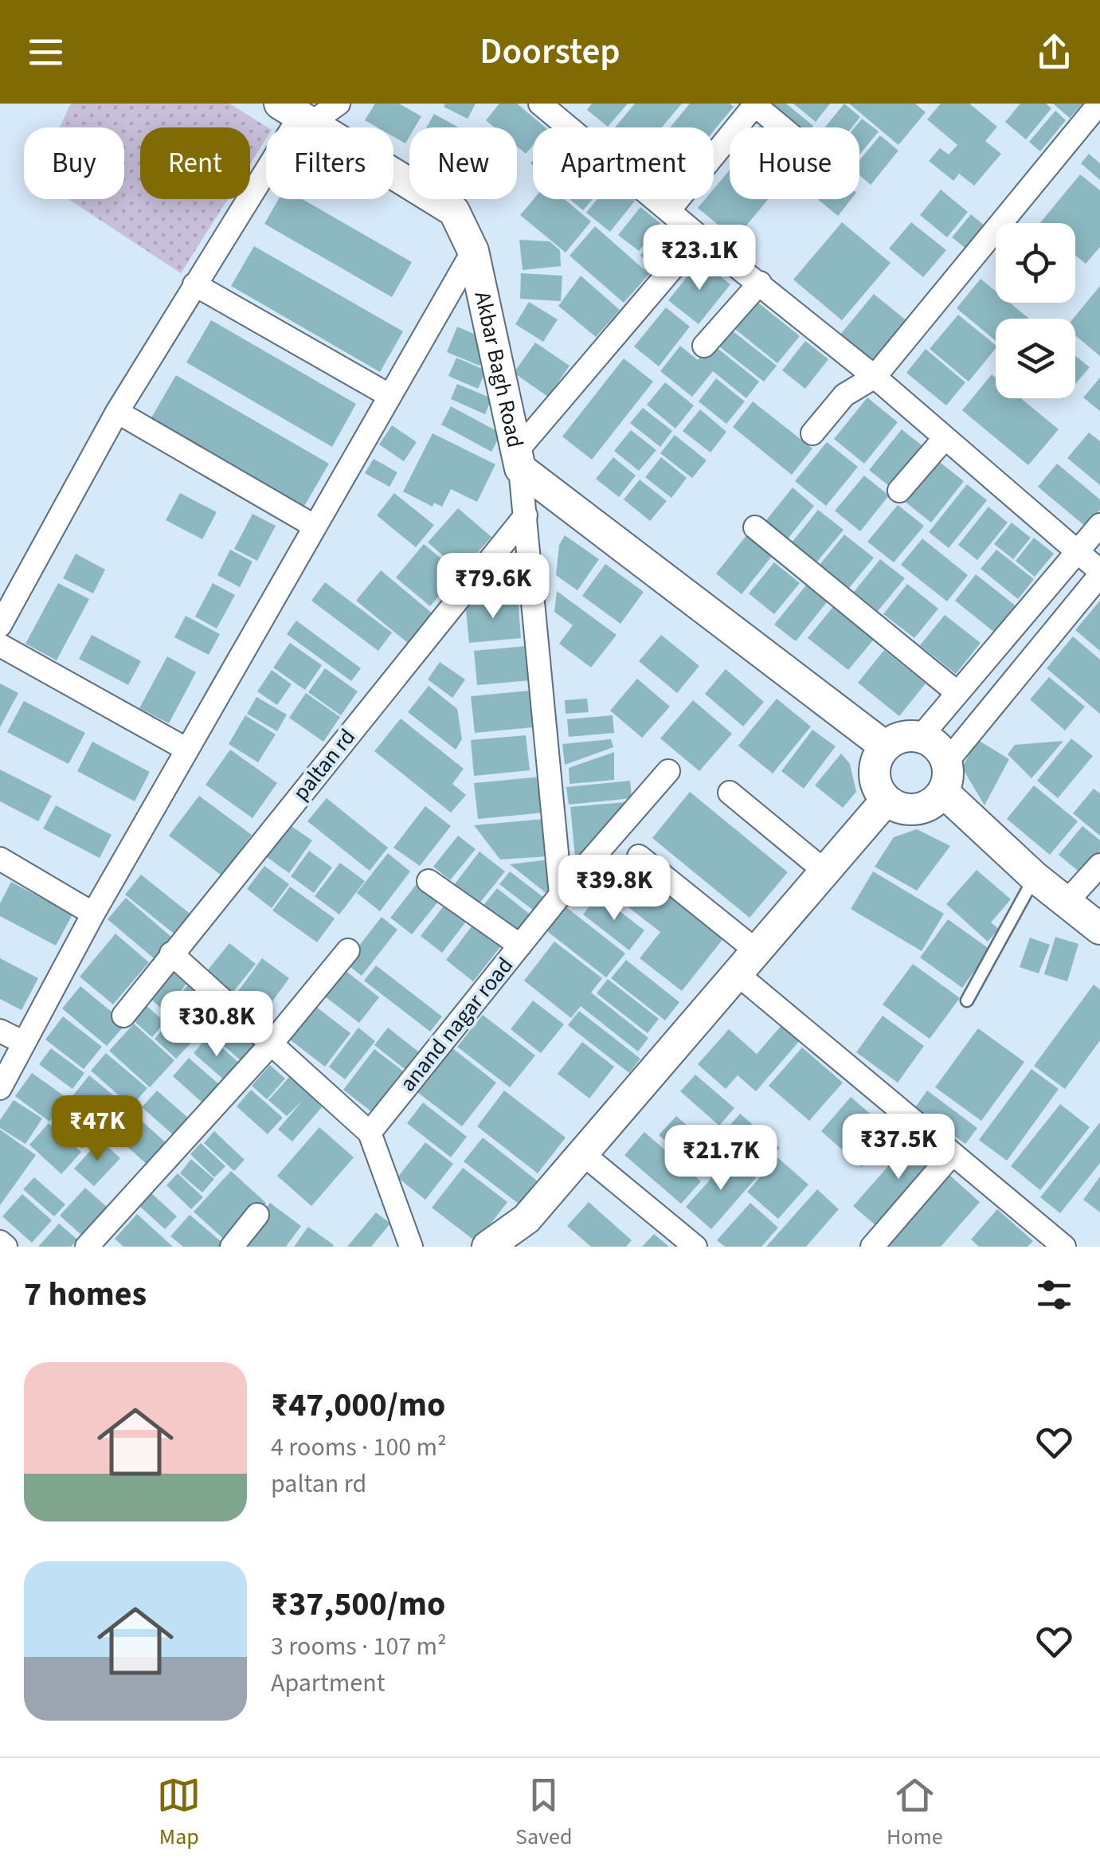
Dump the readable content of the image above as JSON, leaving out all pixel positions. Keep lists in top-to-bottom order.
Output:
{
  "streets": {
    "street": ["Akbar Bagh Road", "paltan rd", "anand nagar road"]
  },
  "page": {
    "header": "Doorstep",
    "chip": [
      "Buy",
      "Rent",
      "Filters",
      "New",
      "Apartment",
      "House"
    ],
    "price": [
      "₹23.1K",
      "₹79.6K",
      "₹39.8K",
      "₹30.8K",
      "₹47K",
      "₹37.5K",
      "₹21.7K"
    ],
    "heading": "7 homes",
    "list": [
      {
        "name": "₹47,000/mo",
        "note": "4 rooms · 100 m² · paltan rd"
      },
      {
        "name": "₹37,500/mo",
        "note": "3 rooms · 107 m² · Apartment"
      }
    ],
    "tabs": ["Map", "Saved", "Home"]
  }
}
